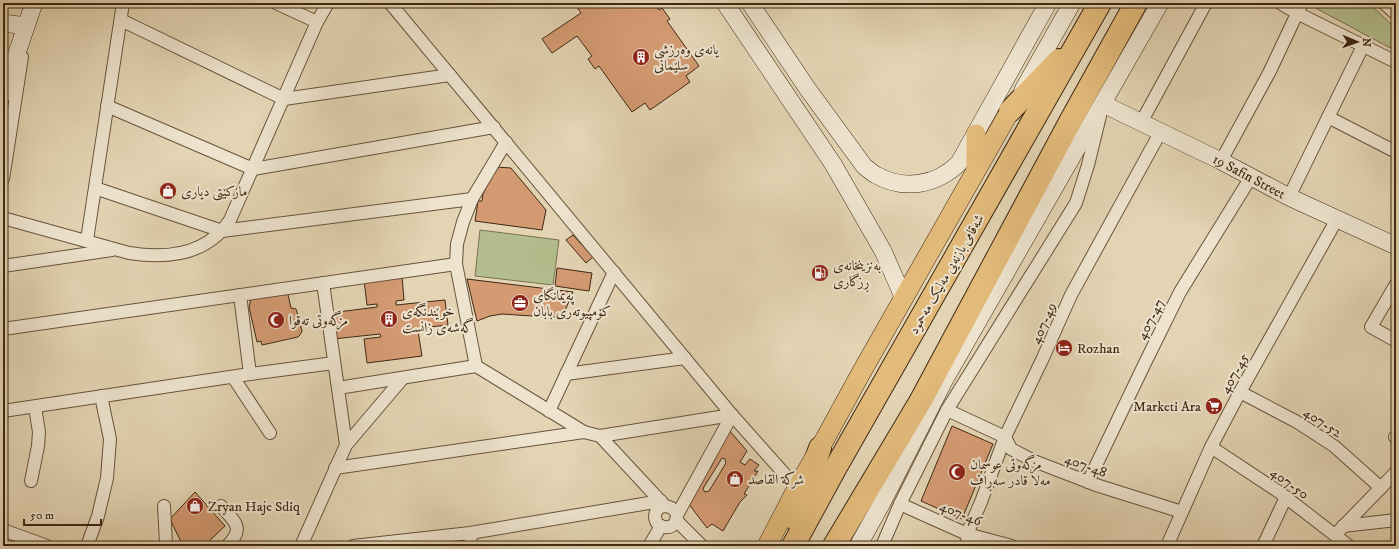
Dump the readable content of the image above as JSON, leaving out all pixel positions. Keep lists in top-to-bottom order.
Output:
{
  "streets": {
    "highway": ["شەقامی بازنەیی مەلیک مەحمود"],
    "street": [
      "19 Safin Street",
      "407-47",
      "407-49",
      "407-45",
      "407-52",
      "407-48",
      "407-50",
      "407-46"
    ]
  },
  "crossings": [
    ["19 Safin Street", "407-47"],
    ["19 Safin Street", "407-49"],
    ["19 Safin Street", "407-45"],
    ["407-47", "407-48"],
    ["407-49", "407-48"],
    ["407-49", "407-46"],
    ["407-45", "407-52"],
    ["407-45", "407-48"],
    ["407-45", "407-50"]
  ],
  "places": {
    "building": ["یانەی وەرزشی سلێمانی", "خوێندنگەی گەشەی زانست"],
    "shop": ["مارکێتی دیاری", "شركة القاصد", "Zryan Haje Sdiq"],
    "fuel station": ["بەنزینخانەی ڕزگاری"],
    "office": ["پەیمانگای کۆمپیوتەری بابان"],
    "mosque": ["مزگەوتی تەقوا", "مزگەوتی عوسمان مەلا قادر سەڕاف"],
    "hotel": ["Rozhan"],
    "supermarket": ["Marketi Ara"]
  },
  "scale_bar": "50 m",
  "north": "right"
}
